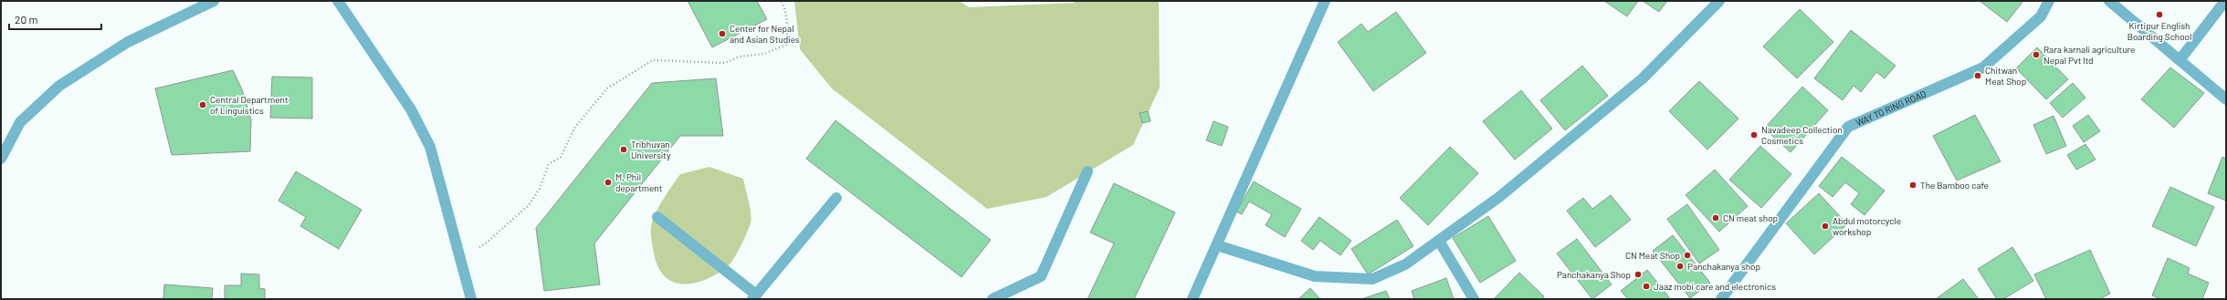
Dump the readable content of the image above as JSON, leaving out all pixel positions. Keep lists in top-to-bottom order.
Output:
{
  "streets": {
    "street": ["WAY TO RING ROAD"]
  },
  "places": [
    "Kirtipur English Boarding School",
    "Center for Nepal and Asian Studies",
    "Rara karnali agriculture Nepal Pvt ltd",
    "Chitwan Meat Shop",
    "Central Department of Linguistics",
    "Navadeep Collection Cosmetics",
    "Tribhuvan University",
    "M. Phil department",
    "The Bamboo cafe",
    "CN meat shop",
    "Abdul motorcycle workshop",
    "CN Meat Shop",
    "Panchakanya shop",
    "Panchakanya Shop",
    "Jaaz mobi care and electronics"
  ],
  "scale_bar": "20 m"
}
